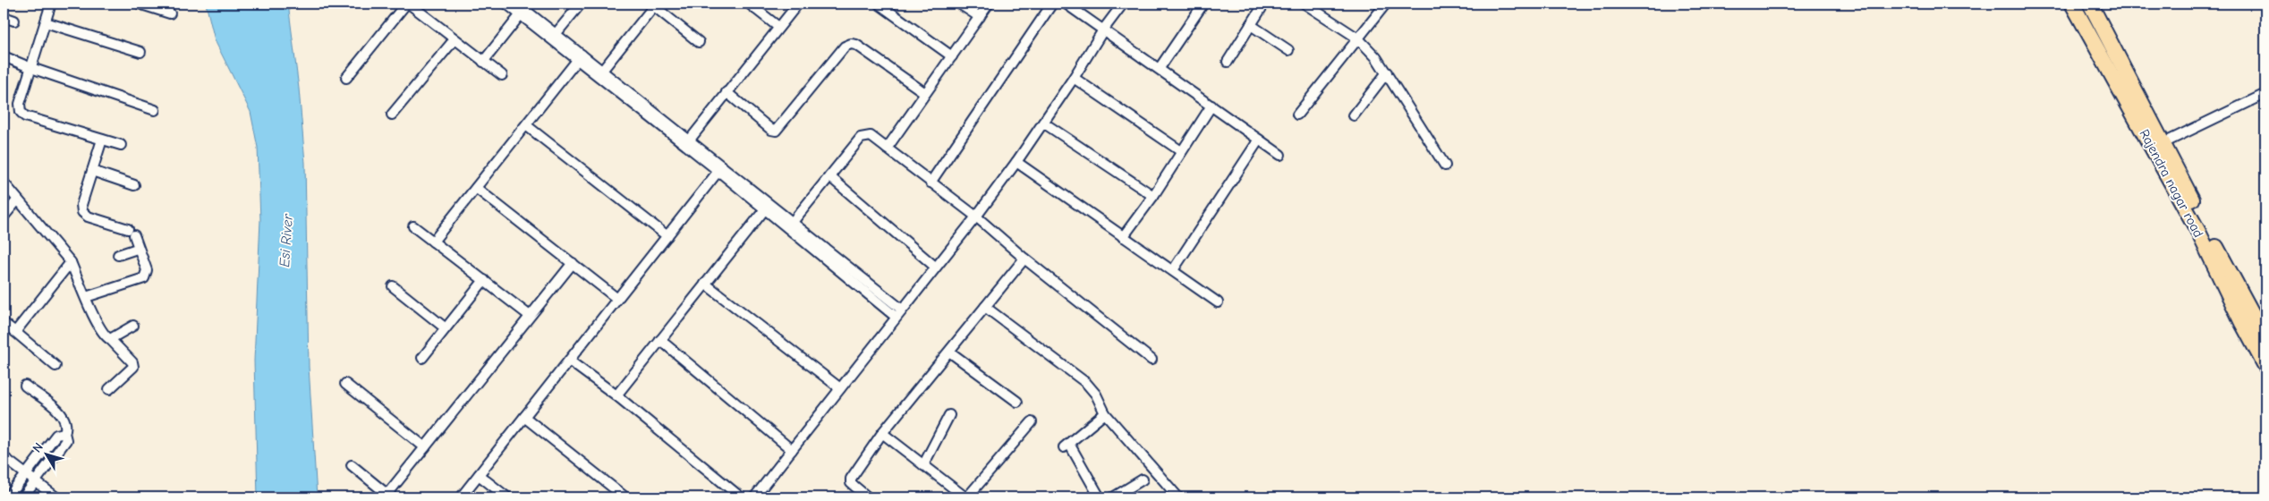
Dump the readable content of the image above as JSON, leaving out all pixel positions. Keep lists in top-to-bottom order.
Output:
{
  "streets": {
    "main road": ["Rajendra nagar road"]
  },
  "water": ["Esi River"],
  "north": "top left"
}
